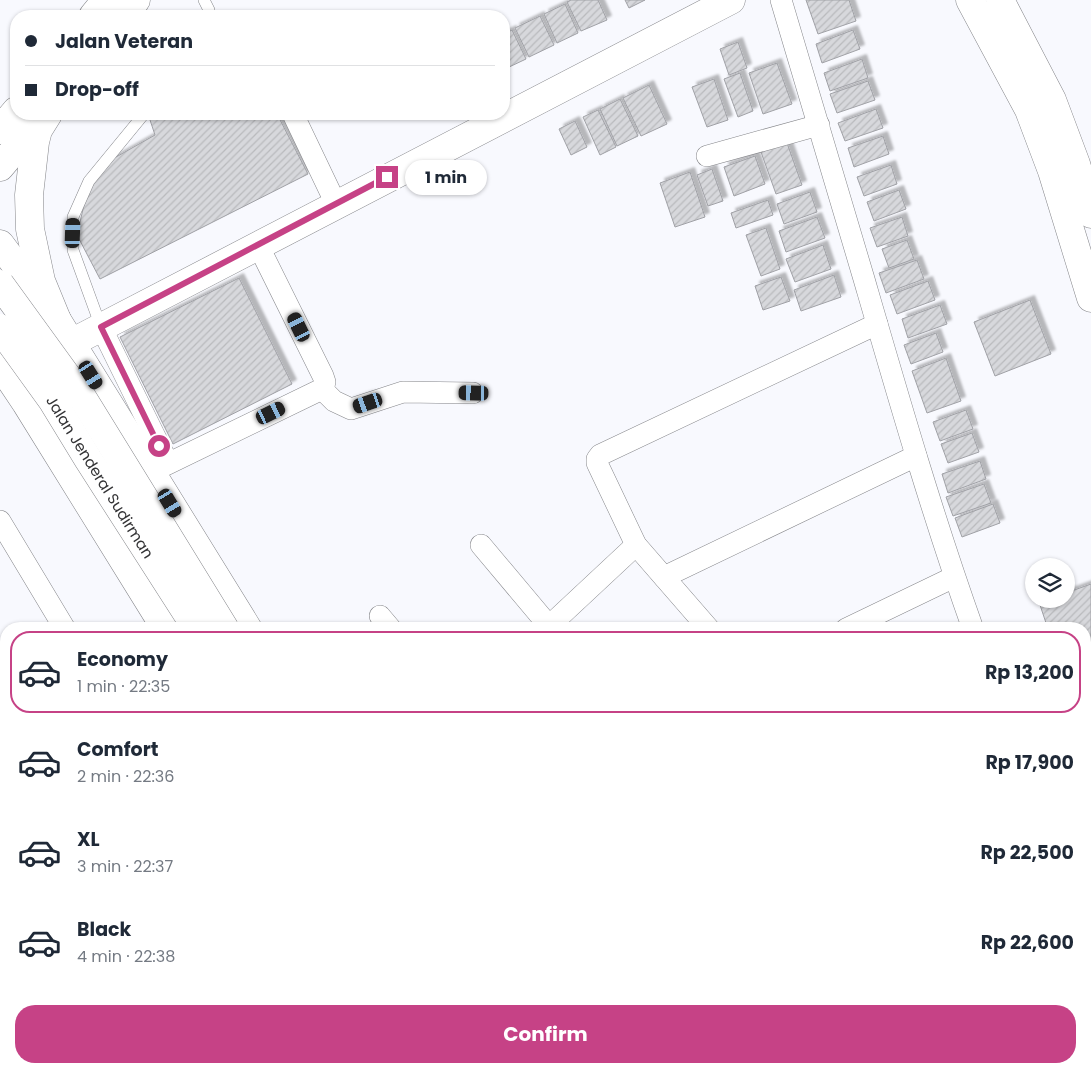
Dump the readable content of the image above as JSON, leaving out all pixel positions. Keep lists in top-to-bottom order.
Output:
{
  "streets": {
    "street": ["Jalan Jenderal Sudirman"]
  },
  "page": {
    "banner": ["Jalan Veteran", "Drop-off"],
    "bubble": "1 min",
    "list": [
      {
        "name": "Economy",
        "note": "1 min · 22:35",
        "value": "Rp 13,200"
      },
      {
        "name": "Comfort",
        "note": "2 min · 22:36",
        "value": "Rp 17,900"
      },
      {
        "name": "XL",
        "note": "3 min · 22:37",
        "value": "Rp 22,500"
      },
      {
        "name": "Black",
        "note": "4 min · 22:38",
        "value": "Rp 22,600"
      }
    ],
    "buttons": "Confirm"
  }
}
